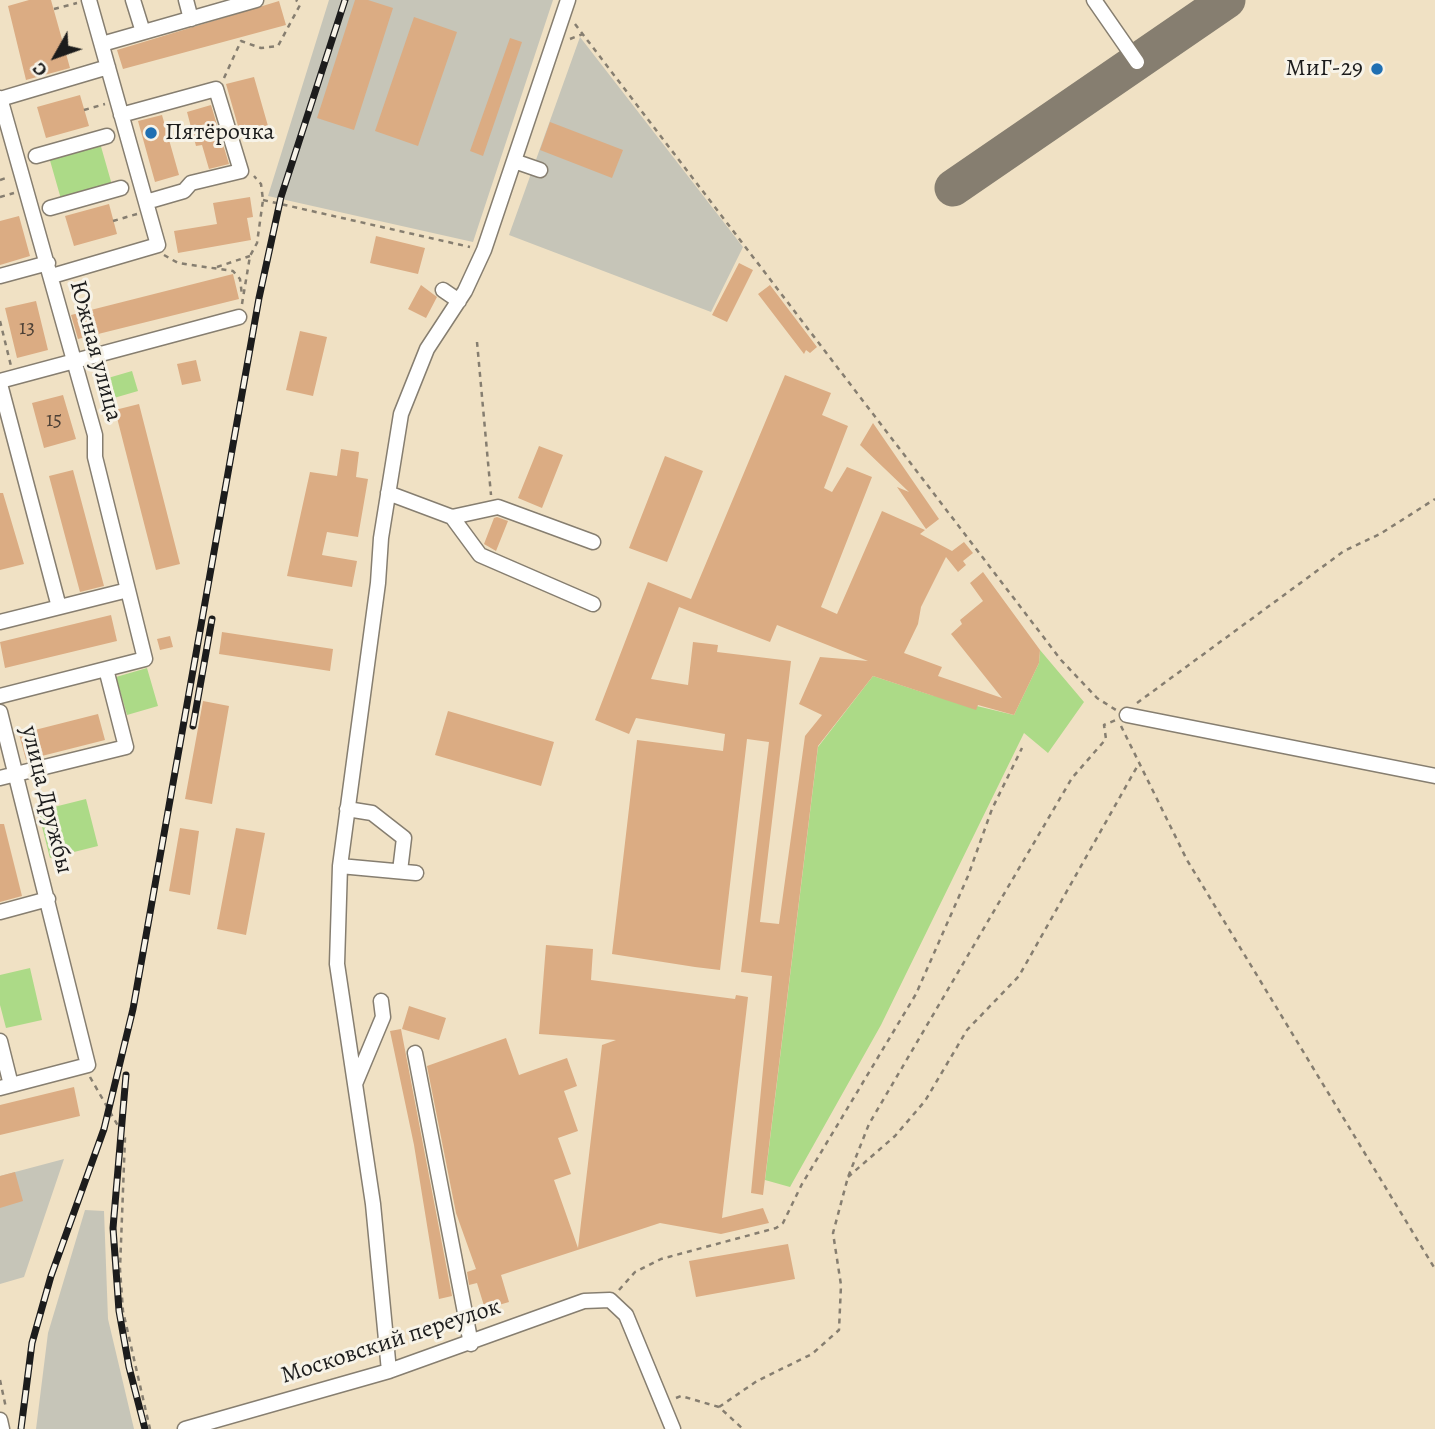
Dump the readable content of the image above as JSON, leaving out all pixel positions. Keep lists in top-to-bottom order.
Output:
{
  "streets": {
    "street": ["Южная улица", "улица Дружбы", "Московский переулок"]
  },
  "places": ["МиГ-29", "Пятёрочка"],
  "house_numbers": ["13", "15"],
  "north": "bottom left"
}
